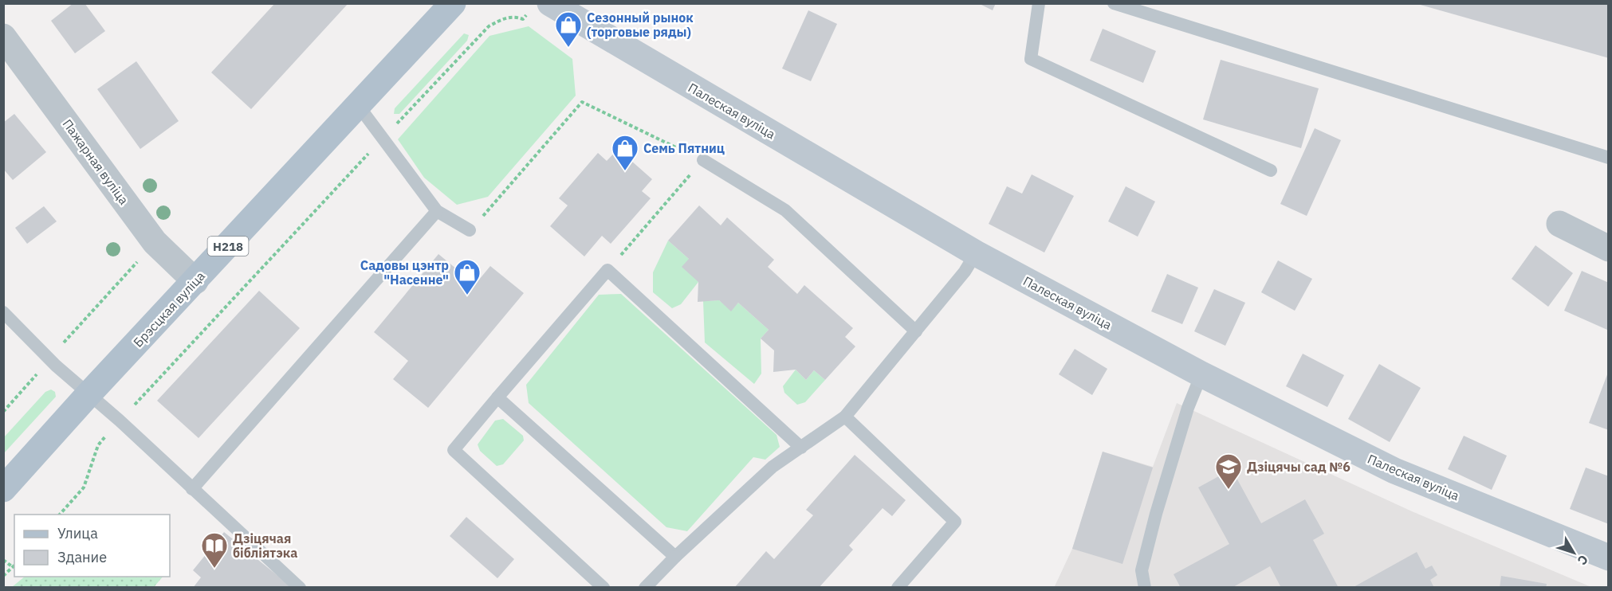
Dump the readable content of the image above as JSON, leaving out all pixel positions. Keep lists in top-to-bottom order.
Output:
{
  "streets": {
    "main road": ["Н218", "Брэсцкая вуліца"],
    "street": ["Палеская вуліца", "Пажарная вуліца"]
  },
  "crossings": [
    ["Пажарная вуліца", "Брэсцкая вуліца"]
  ],
  "places": {
    "shop": ["Сезонный рынок (торговые ряды)", "Семь Пятниц", "Садовы цэнтр \"Насенне\""],
    "school or university": ["Дзіцячы сад №6"],
    "library": ["Дзіцячая бібліятэка"]
  },
  "legend": ["Улица", "Здание"],
  "north": "bottom right"
}
